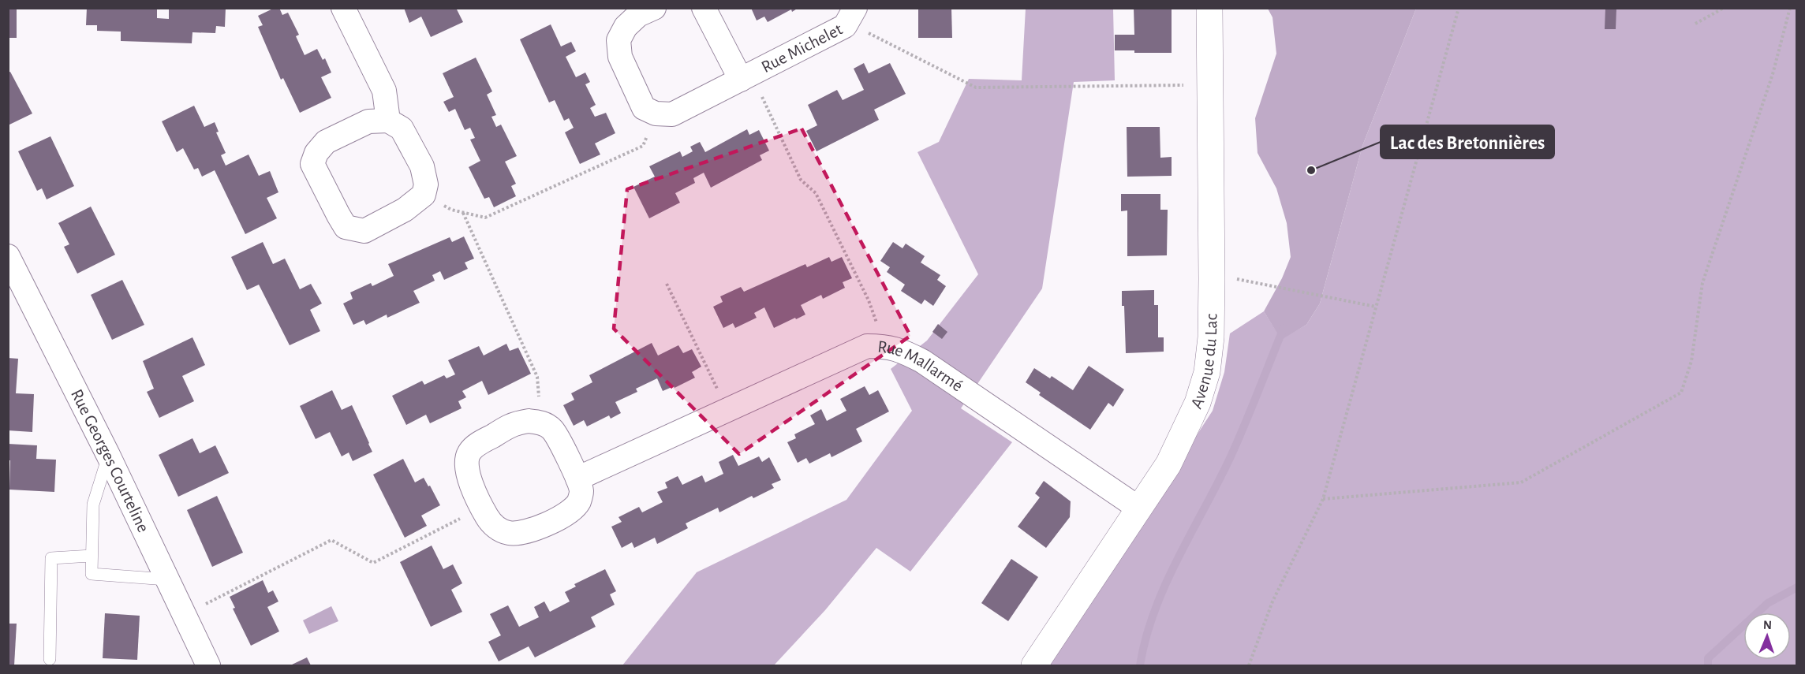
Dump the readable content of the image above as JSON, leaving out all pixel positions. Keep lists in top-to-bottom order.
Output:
{
  "streets": {
    "street": [
      "Rue Michelet",
      "Avenue du Lac",
      "Rue Mallarmé",
      "Rue Georges Courteline"
    ]
  },
  "crossings": [
    ["Avenue du Lac", "Rue Mallarmé"]
  ],
  "places": ["Lac des Bretonnières"],
  "north": "top"
}
